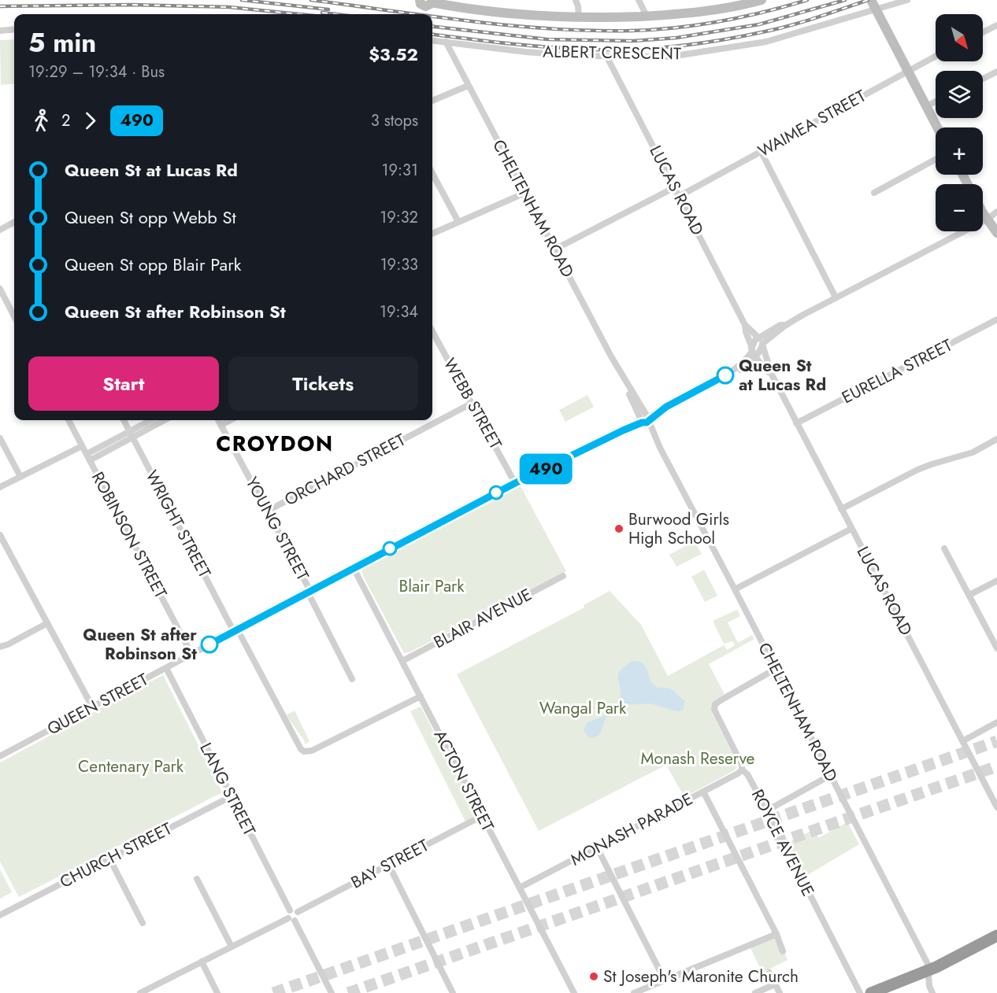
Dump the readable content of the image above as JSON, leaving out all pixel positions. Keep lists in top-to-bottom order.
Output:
{
  "streets": {
    "street": [
      "ALBERT CRESCENT",
      "WAIMEA STREET",
      "LUCAS ROAD",
      "CHELTENHAM ROAD",
      "EURELLA STREET",
      "WEBB STREET",
      "ORCHARD STREET",
      "WRIGHT STREET",
      "YOUNG STREET",
      "ROBINSON STREET",
      "BLAIR AVENUE",
      "QUEEN STREET",
      "ACTON STREET",
      "LANG STREET",
      "MONASH PARADE",
      "ROYCE AVENUE",
      "CHURCH STREET",
      "BAY STREET"
    ]
  },
  "crossings": [
    ["ALBERT CRESCENT", "LUCAS ROAD"],
    ["ALBERT CRESCENT", "CHELTENHAM ROAD"],
    ["WAIMEA STREET", "LUCAS ROAD"],
    ["LUCAS ROAD", "EURELLA STREET"],
    ["LUCAS ROAD", "QUEEN STREET"],
    ["CHELTENHAM ROAD", "QUEEN STREET"],
    ["CHELTENHAM ROAD", "ROYCE AVENUE"],
    ["WEBB STREET", "ORCHARD STREET"],
    ["WEBB STREET", "QUEEN STREET"],
    ["ORCHARD STREET", "YOUNG STREET"],
    ["WRIGHT STREET", "QUEEN STREET"],
    ["WRIGHT STREET", "ACTON STREET"],
    ["YOUNG STREET", "QUEEN STREET"],
    ["ROBINSON STREET", "QUEEN STREET"],
    ["BLAIR AVENUE", "ACTON STREET"],
    ["QUEEN STREET", "ACTON STREET"],
    ["QUEEN STREET", "LANG STREET"],
    ["ACTON STREET", "MONASH PARADE"],
    ["ACTON STREET", "BAY STREET"],
    ["LANG STREET", "CHURCH STREET"],
    ["LANG STREET", "BAY STREET"],
    ["MONASH PARADE", "ROYCE AVENUE"]
  ],
  "districts": ["CROYDON"],
  "parks": [
    "Blair Park",
    "Wangal Park",
    "Monash Reserve",
    "Centenary Park"
  ],
  "places": [
    "Queen St at Lucas Rd",
    "Burwood Girls High School",
    "Queen St after Robinson St",
    "St Joseph's Maronite Church"
  ],
  "lines": ["bus line 490"],
  "north": "bottom right",
  "page": {
    "on_map": "490",
    "map_buttons": ["+", "−"],
    "heading": ["5 min", "19:29 – 19:34 · Bus", "$3.52"],
    "legs": ["2", "490", "3 stops"],
    "list": [
      {
        "name": "Queen St at Lucas Rd",
        "value": "19:31"
      },
      {
        "name": "Queen St opp Webb St",
        "value": "19:32"
      },
      {
        "name": "Queen St opp Blair Park",
        "value": "19:33"
      },
      {
        "name": "Queen St after Robinson St",
        "value": "19:34"
      }
    ],
    "buttons": ["Start", "Tickets"]
  }
}
